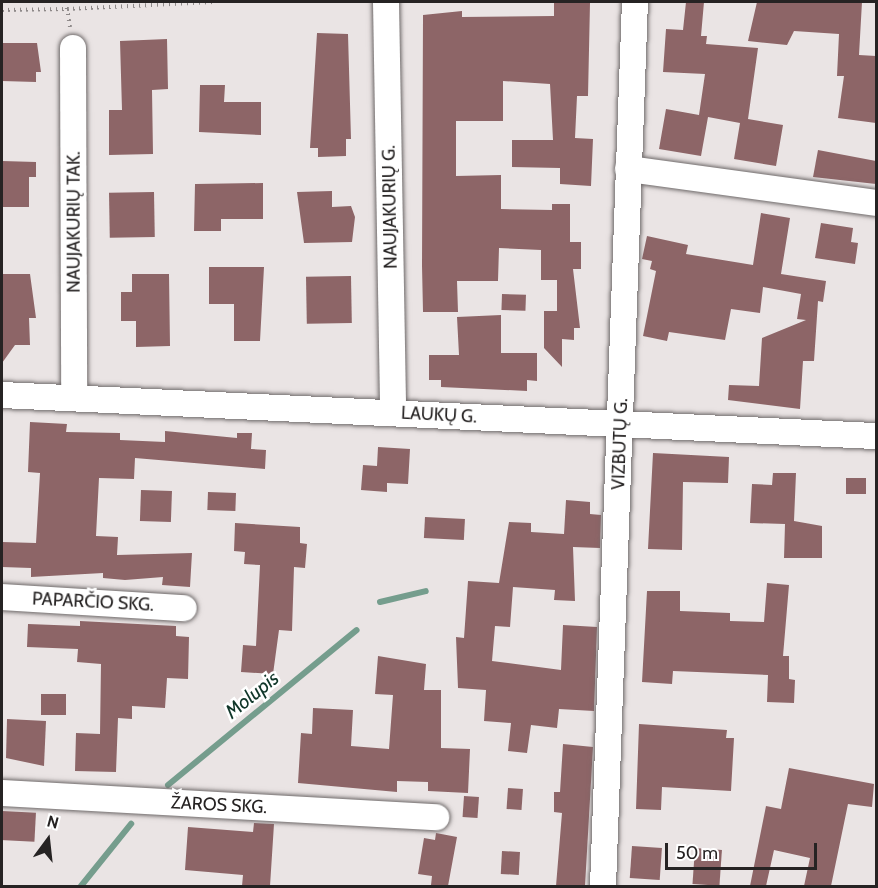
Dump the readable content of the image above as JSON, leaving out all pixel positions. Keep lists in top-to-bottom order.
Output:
{
  "streets": {
    "street": [
      "NAUJAKURIŲ G.",
      "NAUJAKURIŲ TAK.",
      "LAUKŲ G.",
      "VIZBUTŲ G.",
      "PAPARČIO SKG.",
      "ŽAROS SKG."
    ]
  },
  "crossings": [
    ["NAUJAKURIŲ G.", "LAUKŲ G."],
    ["NAUJAKURIŲ TAK.", "LAUKŲ G."],
    ["LAUKŲ G.", "VIZBUTŲ G."]
  ],
  "water": ["Molupis"],
  "scale_bar": "50 m",
  "north": "top"
}
